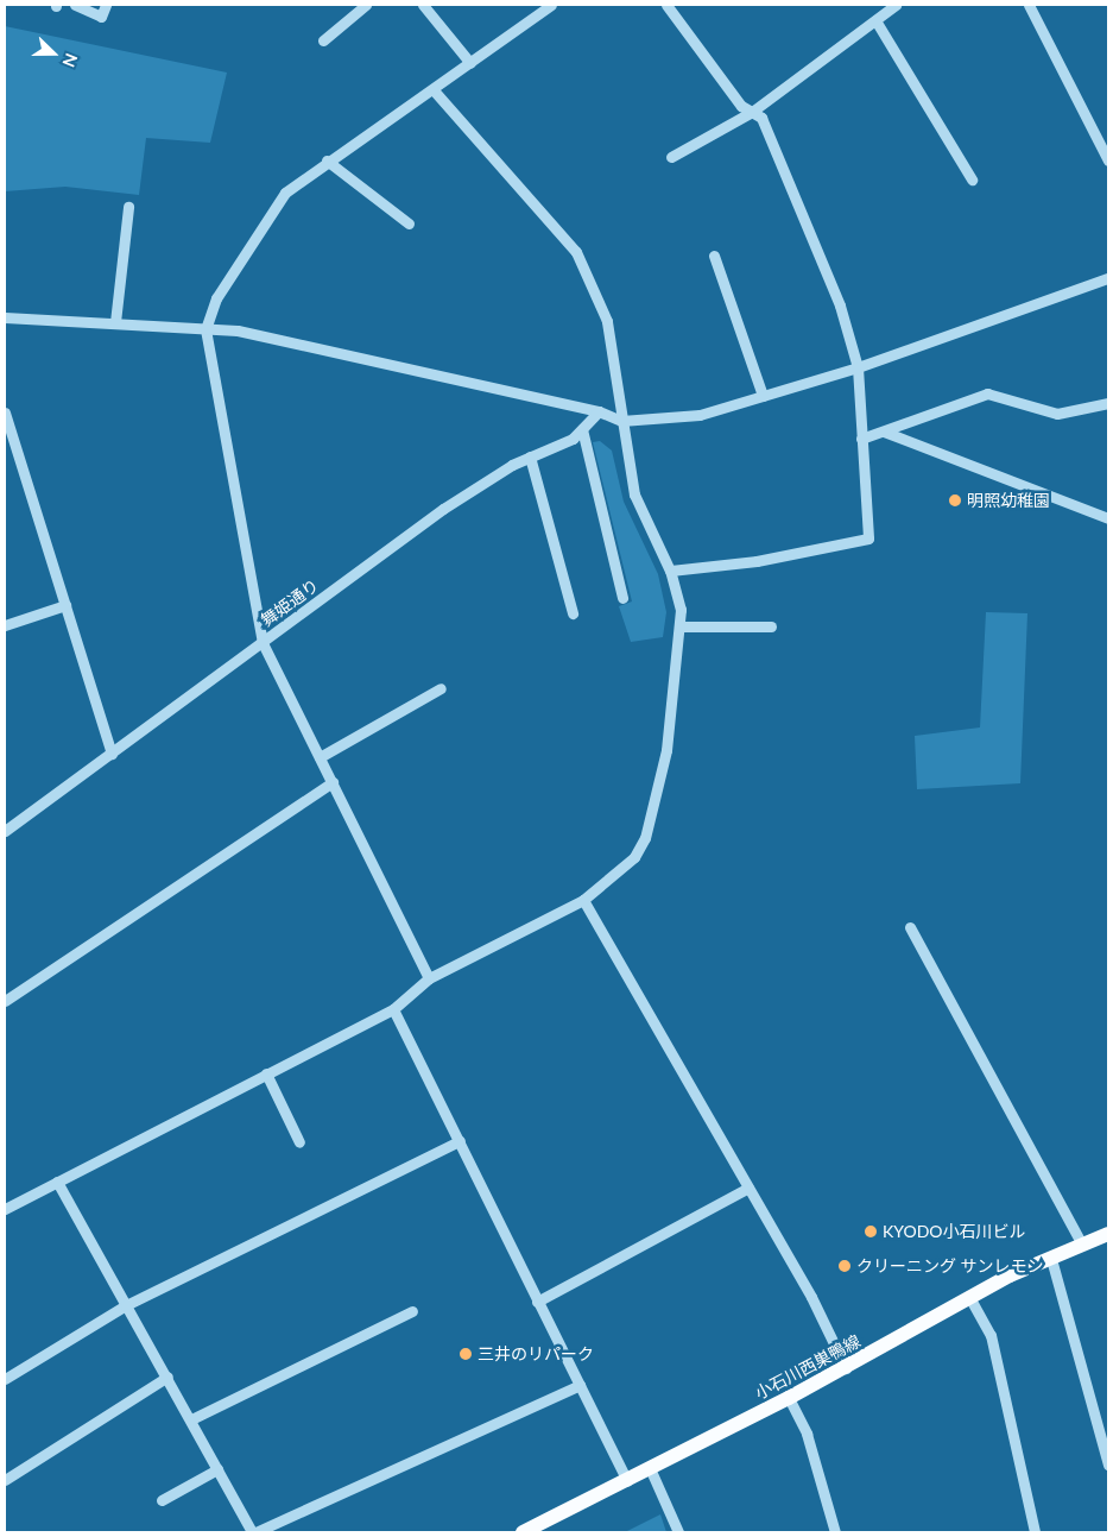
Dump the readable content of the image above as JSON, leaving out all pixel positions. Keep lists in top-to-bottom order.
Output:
{
  "streets": {
    "main road": ["小石川西巣鴨線"],
    "street": ["舞姫通り"]
  },
  "places": [
    "明照幼稚園",
    "KYODO小石川ビル",
    "クリーニング サンレモン",
    "三井のリパーク"
  ],
  "north": "right"
}
